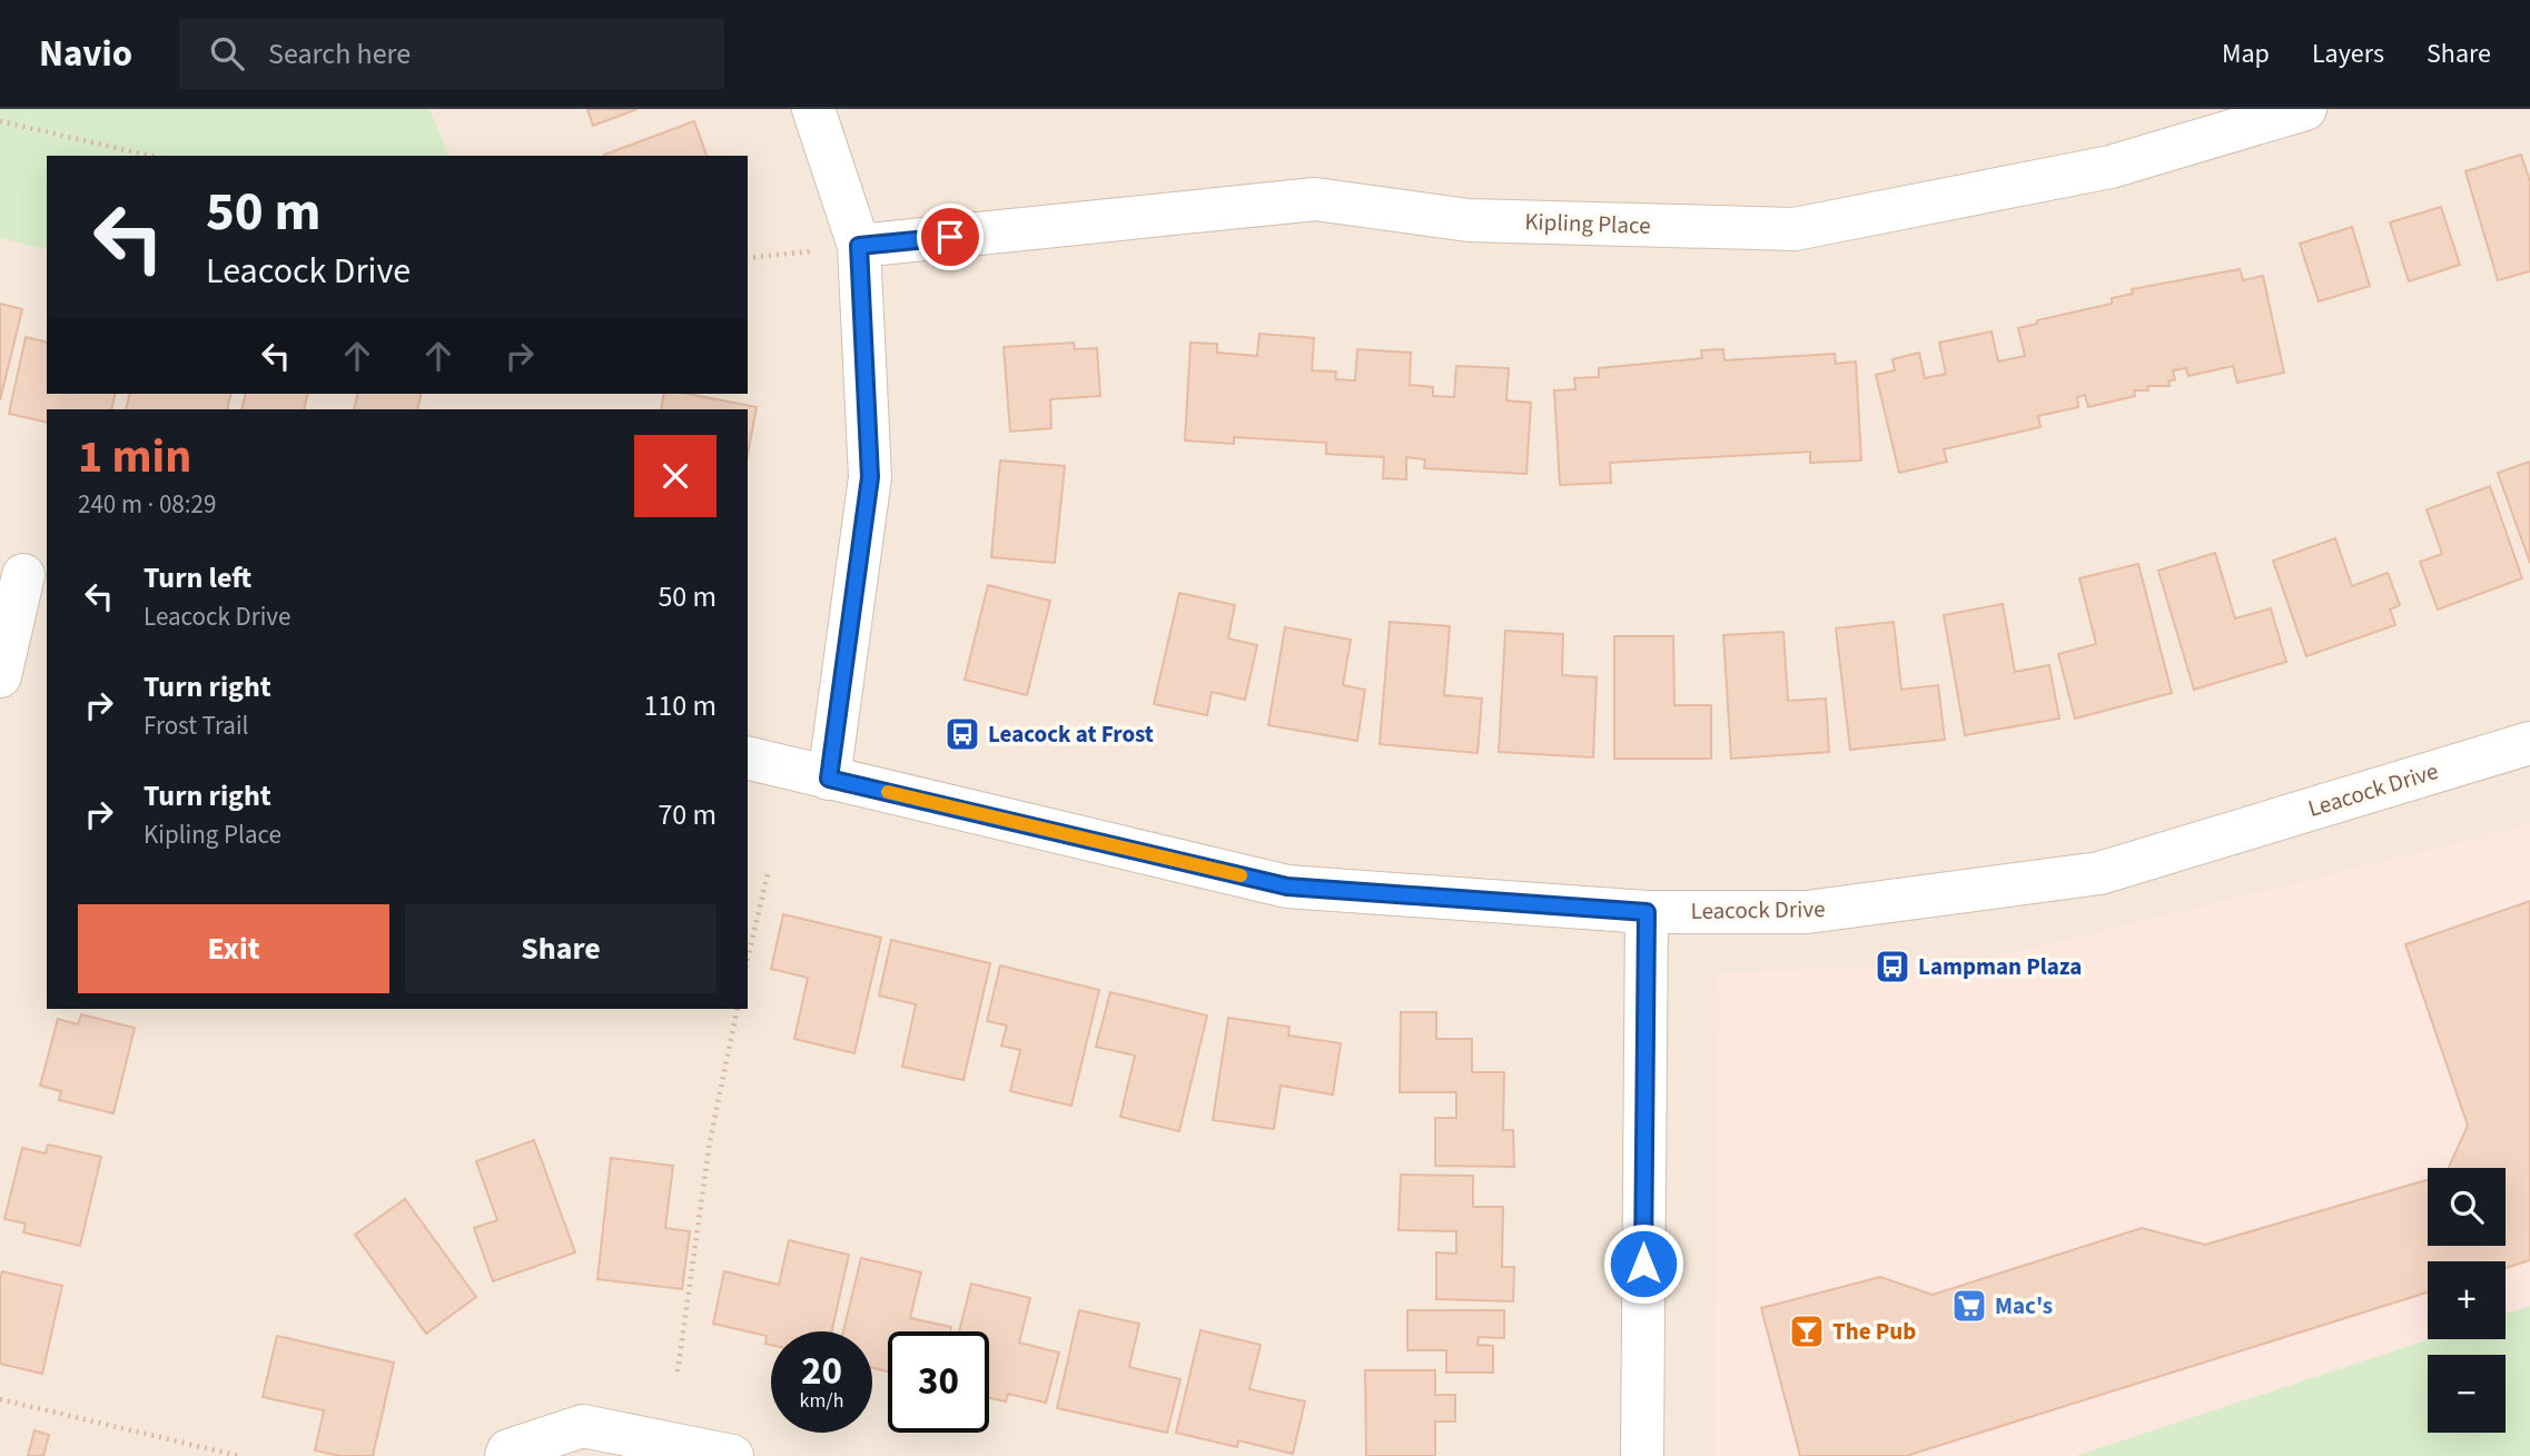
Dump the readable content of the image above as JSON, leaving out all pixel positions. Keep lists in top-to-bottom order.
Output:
{
  "streets": {
    "street": ["Kipling Place", "Leacock Drive"]
  },
  "places": {
    "bus stop": ["Leacock at Frost", "Lampman Plaza"],
    "supermarket": ["Mac's"],
    "bar": ["The Pub"]
  },
  "page": {
    "header": "Navio",
    "search": "Search here",
    "nav": ["Map", "Layers", "Share"],
    "turn": ["50 m", "Leacock Drive"],
    "heading": ["1 min", "240 m · 08:29"],
    "list": [
      {
        "name": "Turn left",
        "note": "Leacock Drive",
        "value": "50 m"
      },
      {
        "name": "Turn right",
        "note": "Frost Trail",
        "value": "110 m"
      },
      {
        "name": "Turn right",
        "note": "Kipling Place",
        "value": "70 m"
      }
    ],
    "buttons": ["Exit", "Share"],
    "map_buttons": ["+", "−"],
    "speed": "20 km/h",
    "limit": "30"
  }
}
